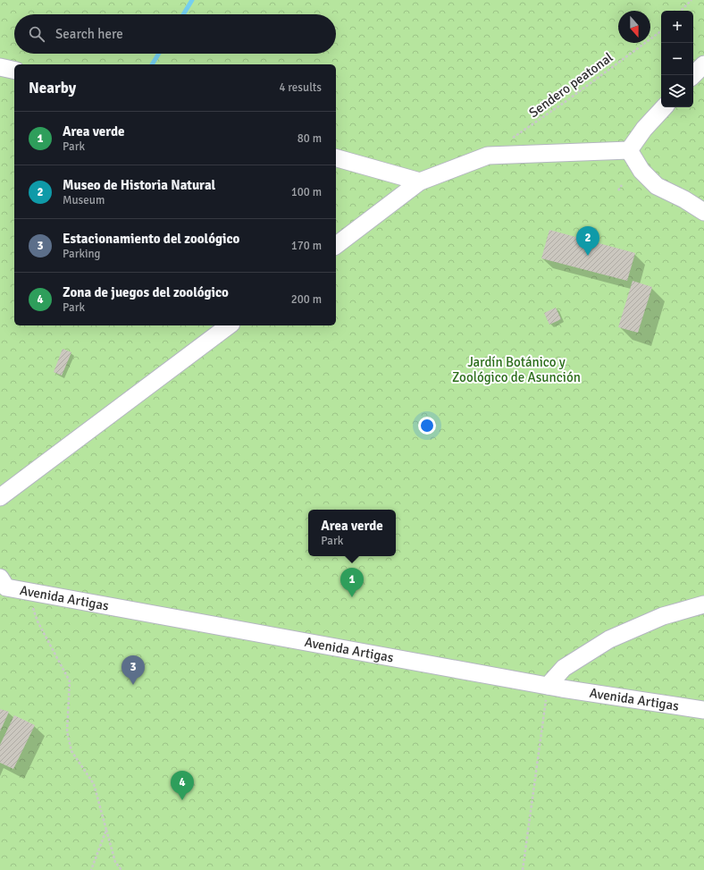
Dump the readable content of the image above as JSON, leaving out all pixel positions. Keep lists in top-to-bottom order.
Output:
{
  "streets": {
    "lane": ["Avenida Artigas"],
    "path": ["Sendero peatonal"]
  },
  "parks": ["Jardín Botánico y Zoológico de Asunción"],
  "north": "bottom",
  "page": {
    "map_buttons": ["+", "−"],
    "search": "Search here",
    "heading": ["Nearby", "4 results"],
    "list": [
      {
        "mark": "1",
        "name": "Area verde",
        "note": "Park",
        "value": "80 m"
      },
      {
        "mark": "2",
        "name": "Museo de Historia Natural",
        "note": "Museum",
        "value": "100 m"
      },
      {
        "mark": "3",
        "name": "Estacionamiento del zoológico",
        "note": "Parking",
        "value": "170 m"
      },
      {
        "mark": "4",
        "name": "Zona de juegos del zoológico",
        "note": "Park",
        "value": "200 m"
      }
    ],
    "pins": [
      "2",
      "1",
      "3",
      "4"
    ],
    "popup": ["Area verde", "Park"]
  }
}
